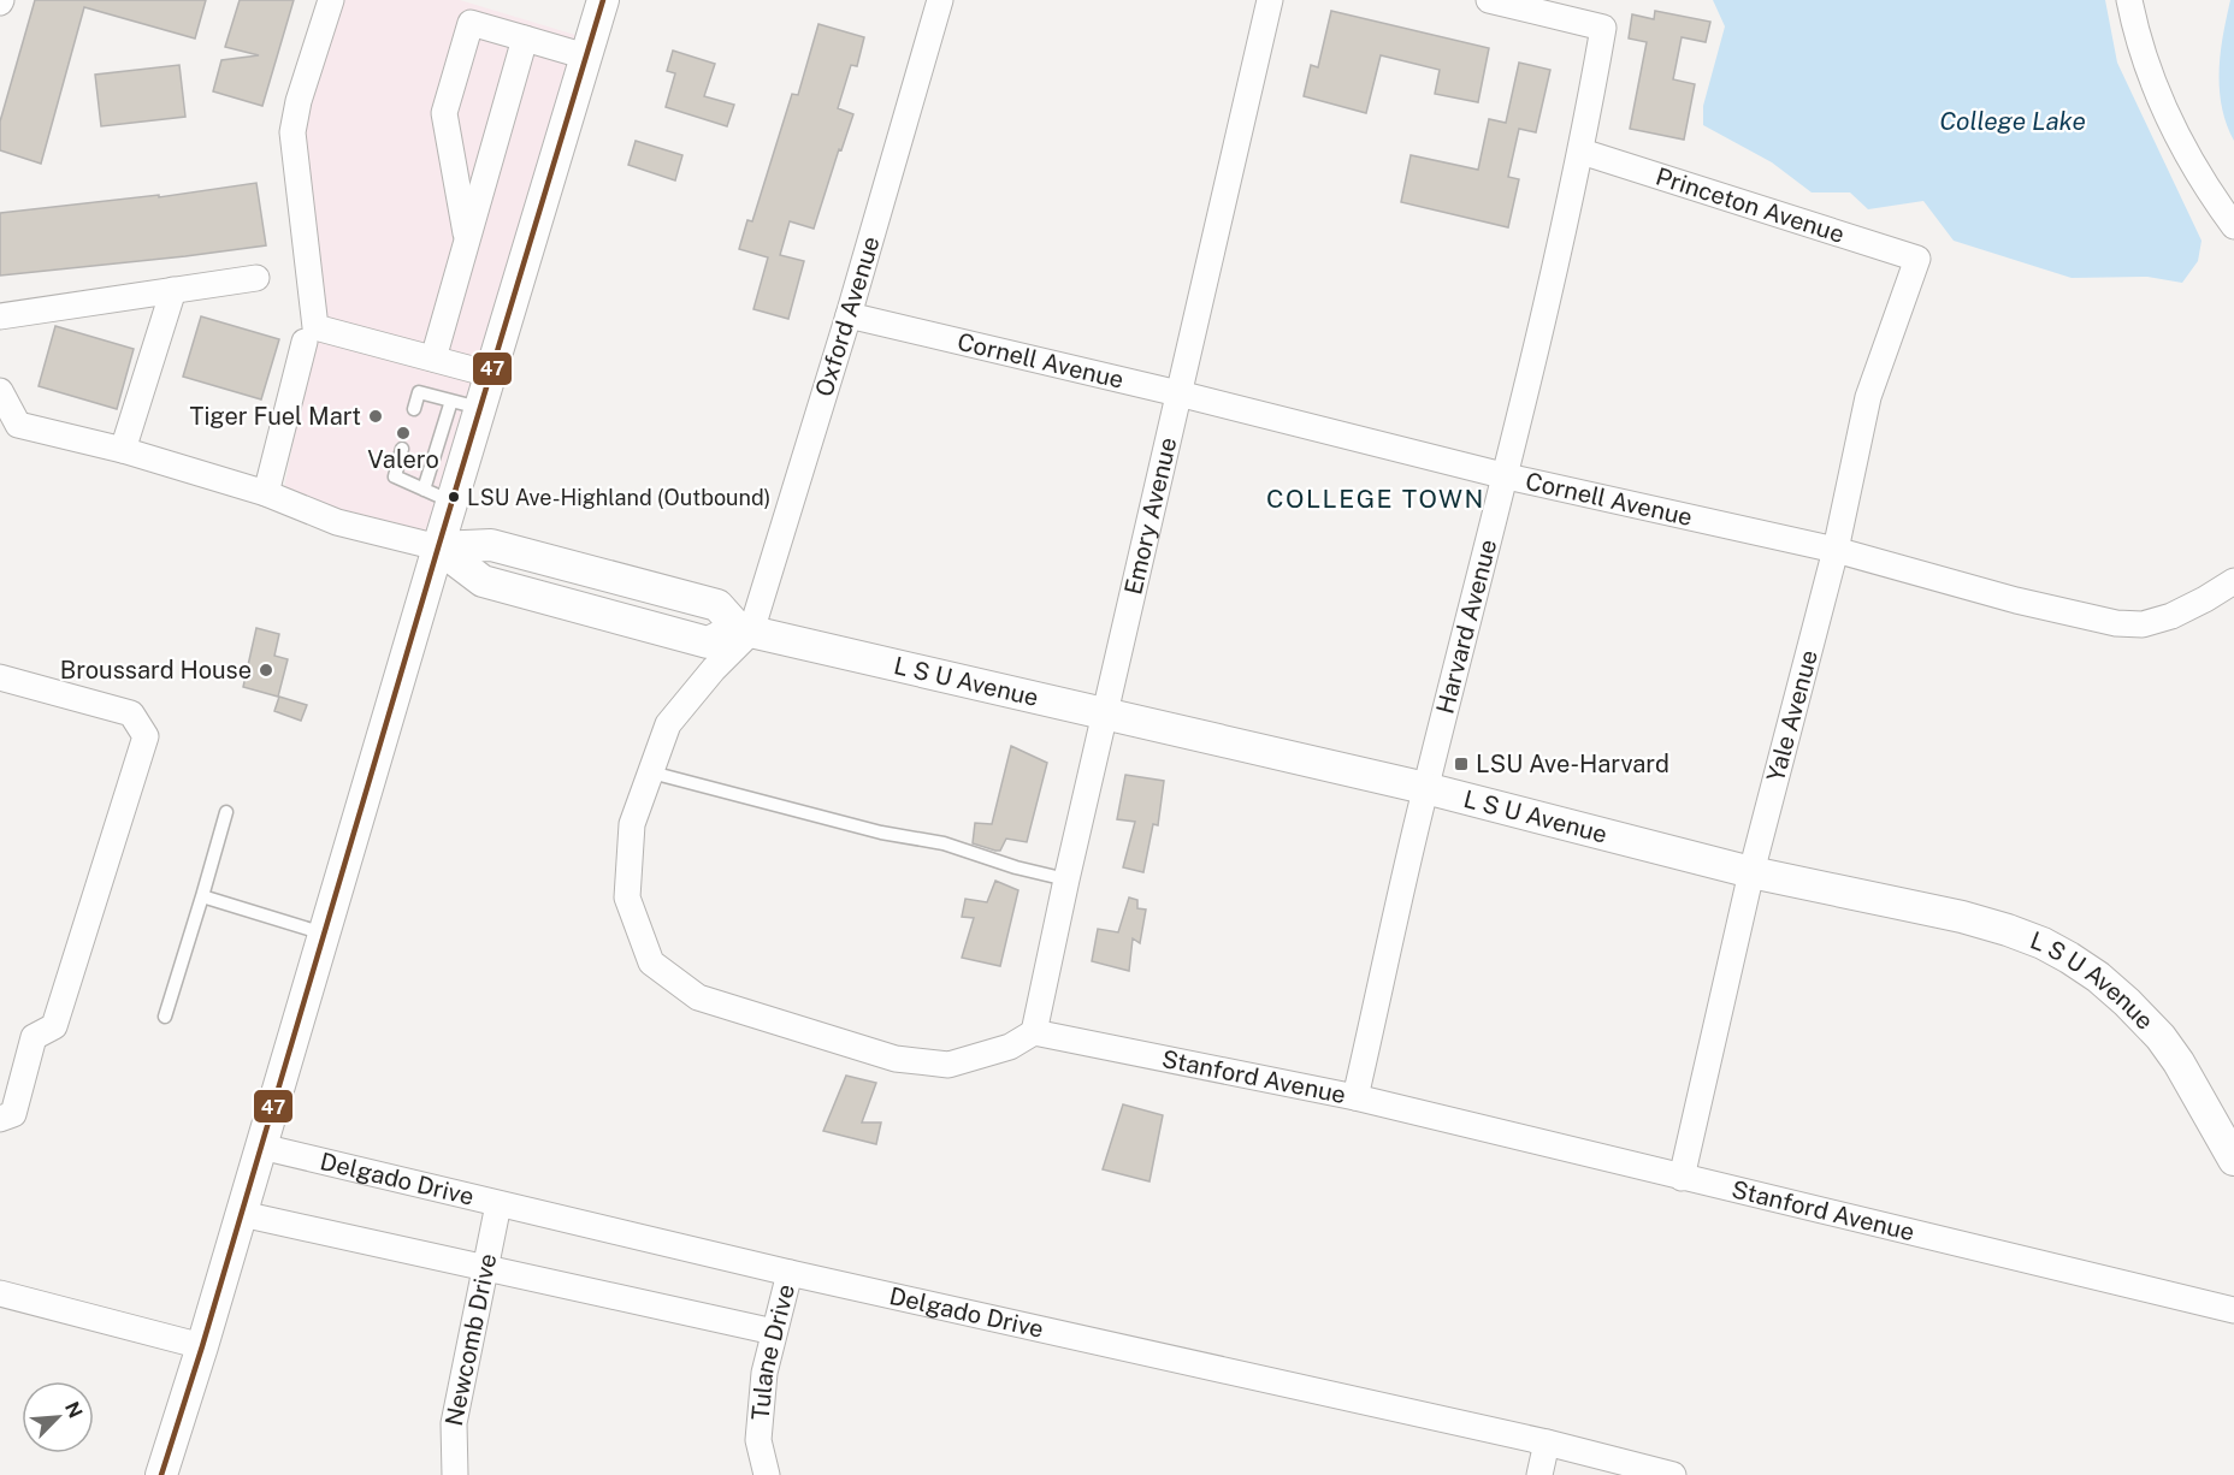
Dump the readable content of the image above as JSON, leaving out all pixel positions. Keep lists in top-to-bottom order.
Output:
{
  "streets": {
    "street": [
      "Princeton Avenue",
      "Oxford Avenue",
      "Cornell Avenue",
      "Emory Avenue",
      "Harvard Avenue",
      "L S U Avenue",
      "Yale Avenue",
      "Stanford Avenue",
      "Delgado Drive",
      "Newcomb Drive",
      "Tulane Drive"
    ]
  },
  "crossings": [
    ["Princeton Avenue", "Harvard Avenue"],
    ["Princeton Avenue", "Yale Avenue"],
    ["Oxford Avenue", "Cornell Avenue"],
    ["Oxford Avenue", "L S U Avenue"],
    ["Cornell Avenue", "Emory Avenue"],
    ["Cornell Avenue", "Harvard Avenue"],
    ["Cornell Avenue", "Yale Avenue"],
    ["Emory Avenue", "L S U Avenue"],
    ["Emory Avenue", "Stanford Avenue"],
    ["Harvard Avenue", "L S U Avenue"],
    ["Harvard Avenue", "Stanford Avenue"],
    ["L S U Avenue", "Yale Avenue"],
    ["Yale Avenue", "Stanford Avenue"],
    ["Delgado Drive", "Newcomb Drive"],
    ["Delgado Drive", "Tulane Drive"]
  ],
  "districts": ["COLLEGE TOWN"],
  "water": ["College Lake"],
  "places": {
    "other": [
      "Tiger Fuel Mart",
      "Valero",
      "LSU Ave-Highland (Outbound)",
      "Broussard House"
    ],
    "transit": ["LSU Ave-Harvard"]
  },
  "lines": ["transit line 47"],
  "north": "top right"
}
